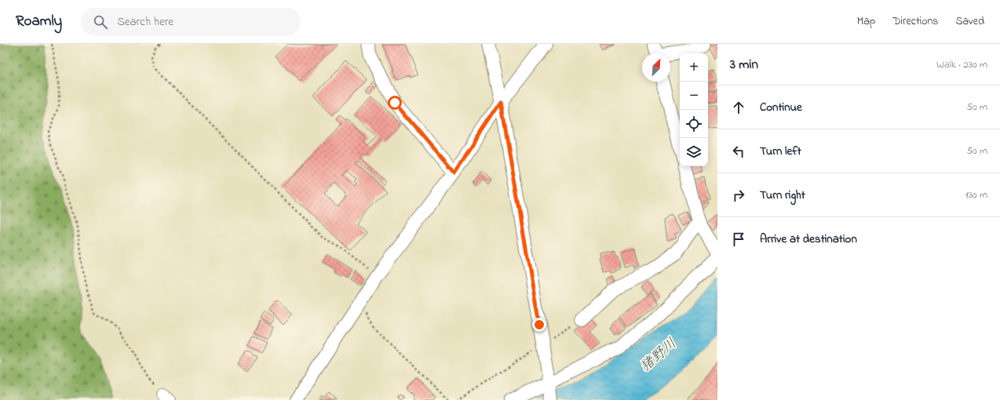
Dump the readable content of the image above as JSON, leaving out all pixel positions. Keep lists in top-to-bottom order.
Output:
{
  "water": ["猪野川"],
  "north": "top right",
  "page": {
    "header": "Roamly",
    "search": "Search here",
    "nav": ["Map", "Directions", "Saved"],
    "heading": ["3 min", "Walk · 230 m"],
    "map_buttons": ["+", "−"],
    "list": [
      ["Continue", "50 m"],
      ["Turn left", "50 m"],
      ["Turn right", "130 m"],
      "Arrive at destination"
    ]
  }
}
